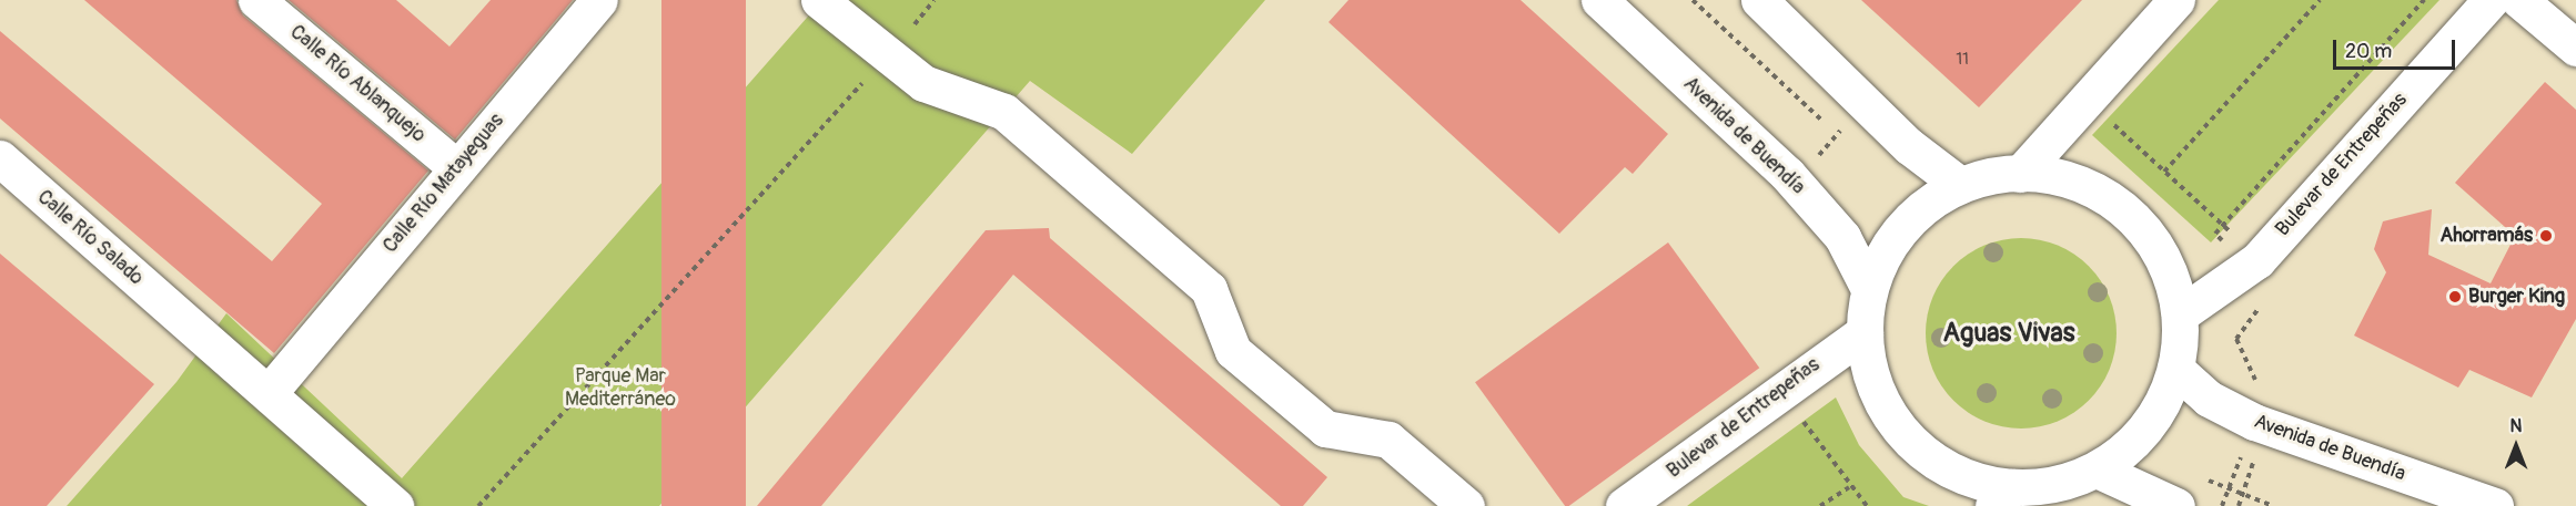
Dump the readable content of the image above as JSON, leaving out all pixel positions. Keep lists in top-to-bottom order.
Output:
{
  "streets": {
    "street": [
      "Calle Río Ablanquejo",
      "Avenida de Buendía",
      "Bulevar de Entrepeñas",
      "Calle Río Matayeguas",
      "Calle Río Salado"
    ]
  },
  "crossings": [
    ["Calle Río Ablanquejo", "Calle Río Matayeguas"],
    ["Calle Río Matayeguas", "Calle Río Salado"]
  ],
  "districts": ["Aguas Vivas"],
  "parks": ["Parque Mar Mediterráneo"],
  "places": ["Ahorramás", "Burger King"],
  "house_numbers": ["11"],
  "scale_bar": "20 m",
  "north": "top"
}
